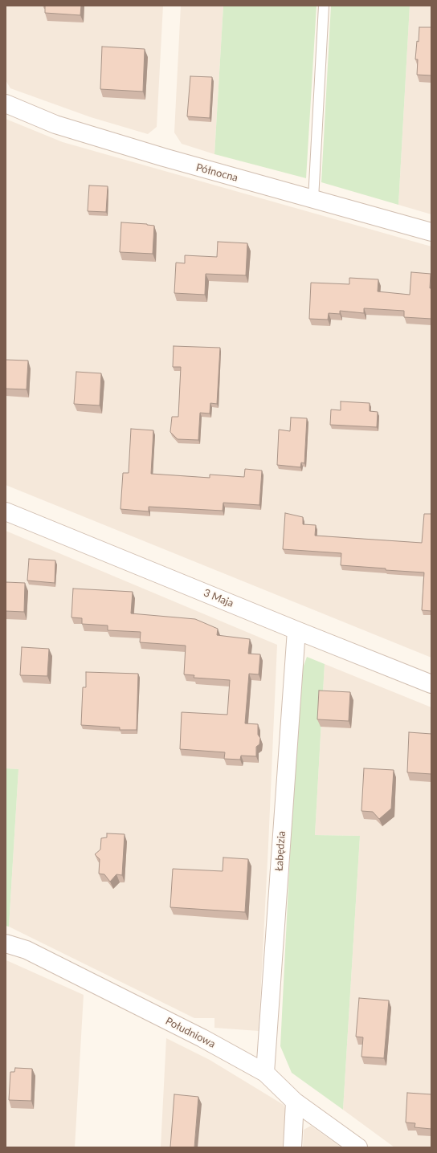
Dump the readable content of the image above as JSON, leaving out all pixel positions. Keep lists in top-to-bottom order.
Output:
{
  "streets": {
    "street": [
      "Północna",
      "3 Maja",
      "Łabędzia",
      "Południowa"
    ]
  },
  "crossings": [
    ["3 Maja", "Łabędzia"],
    ["Łabędzia", "Południowa"]
  ]
}
